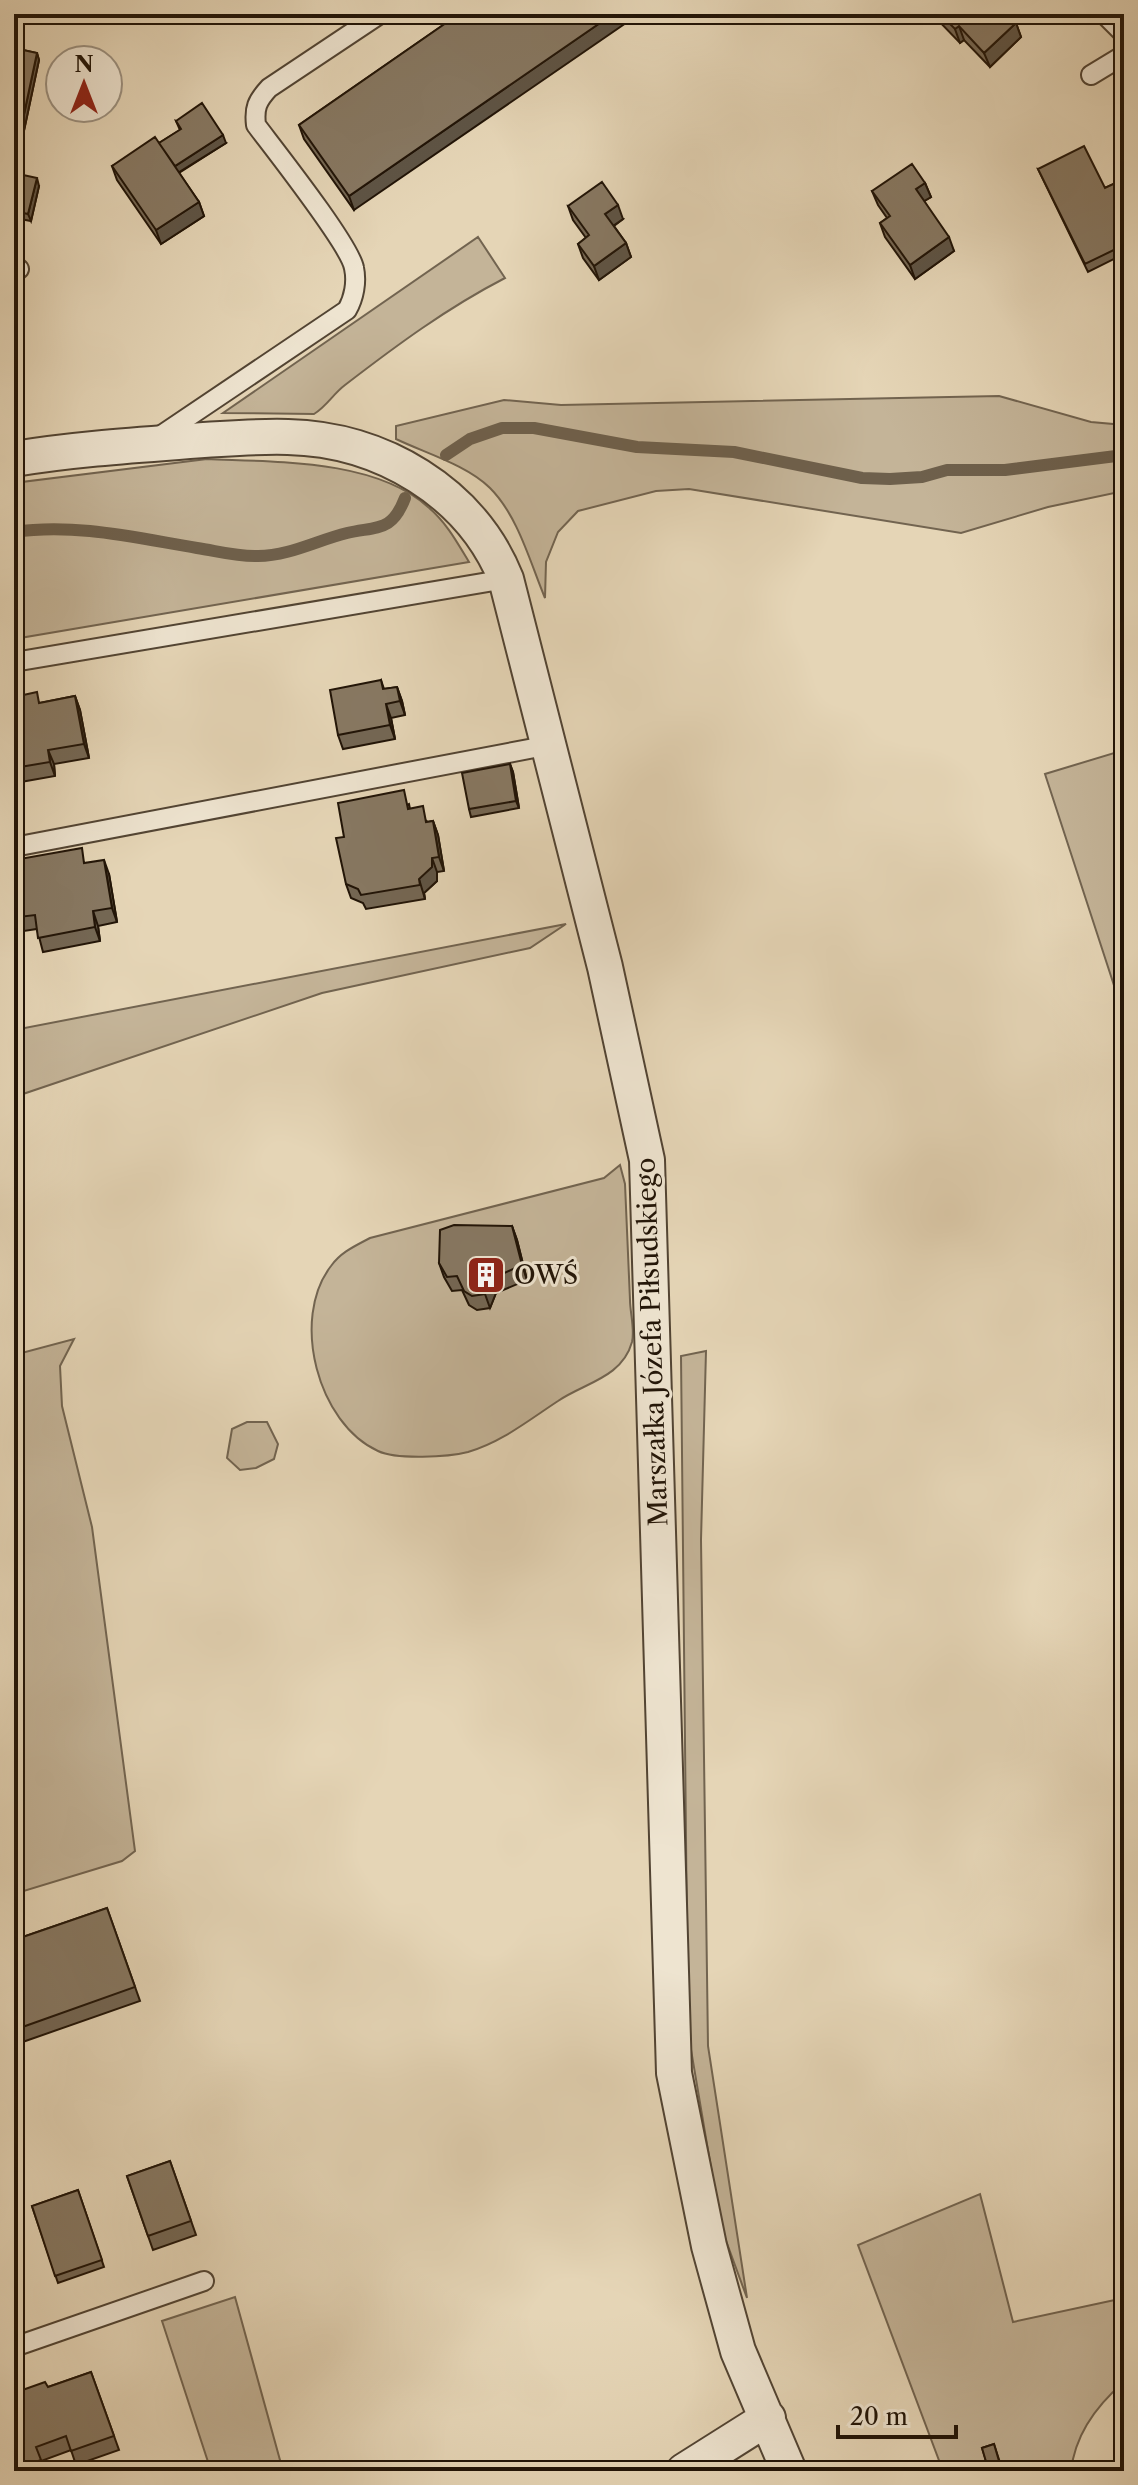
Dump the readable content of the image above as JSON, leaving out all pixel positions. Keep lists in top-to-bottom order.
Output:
{
  "streets": {
    "street": ["Marszałka Józefa Piłsudskiego"]
  },
  "places": {
    "building": ["OWŚ"]
  },
  "scale_bar": "20 m",
  "north": "top"
}
